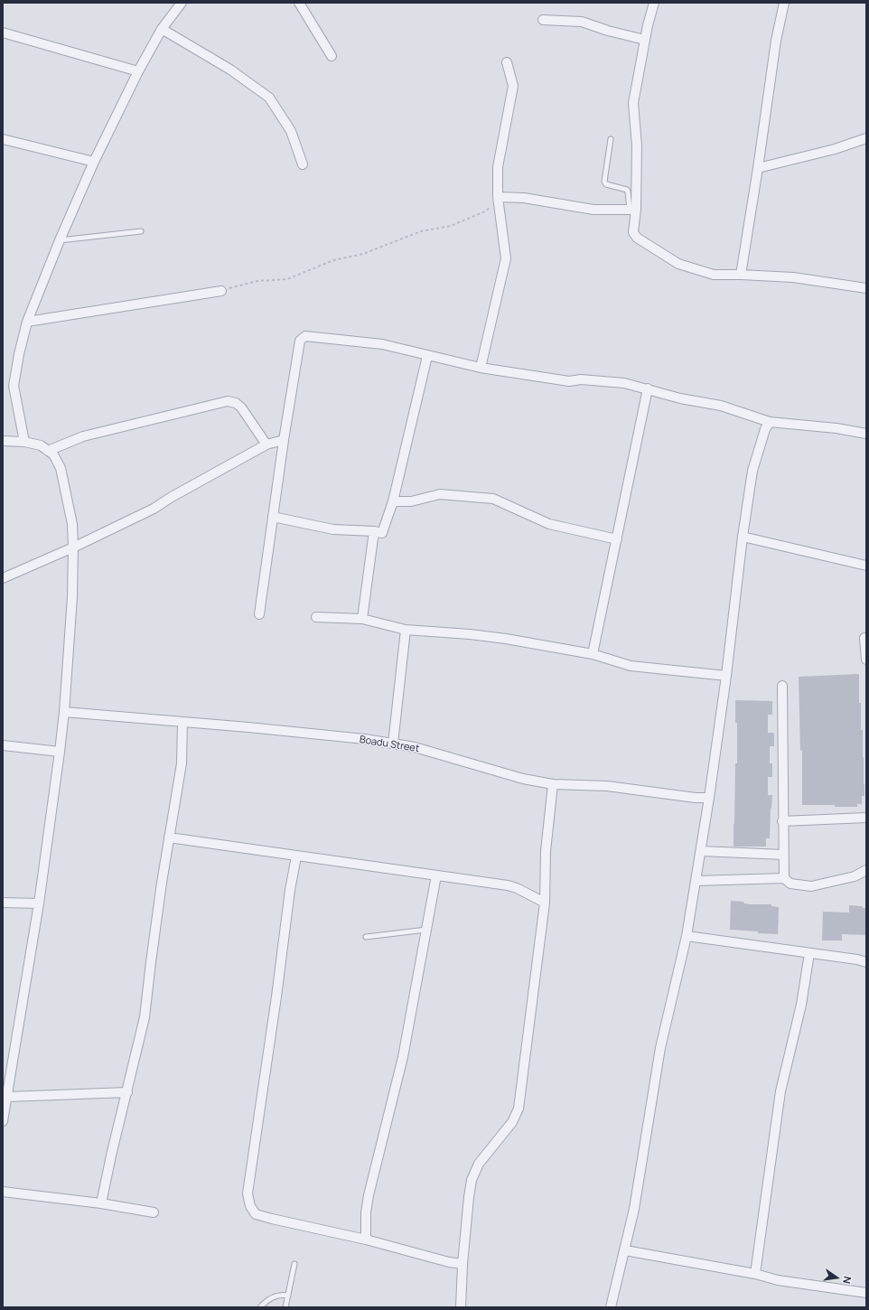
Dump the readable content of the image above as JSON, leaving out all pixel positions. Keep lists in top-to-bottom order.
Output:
{
  "streets": {
    "street": ["Boadu Street"]
  },
  "north": "right"
}
